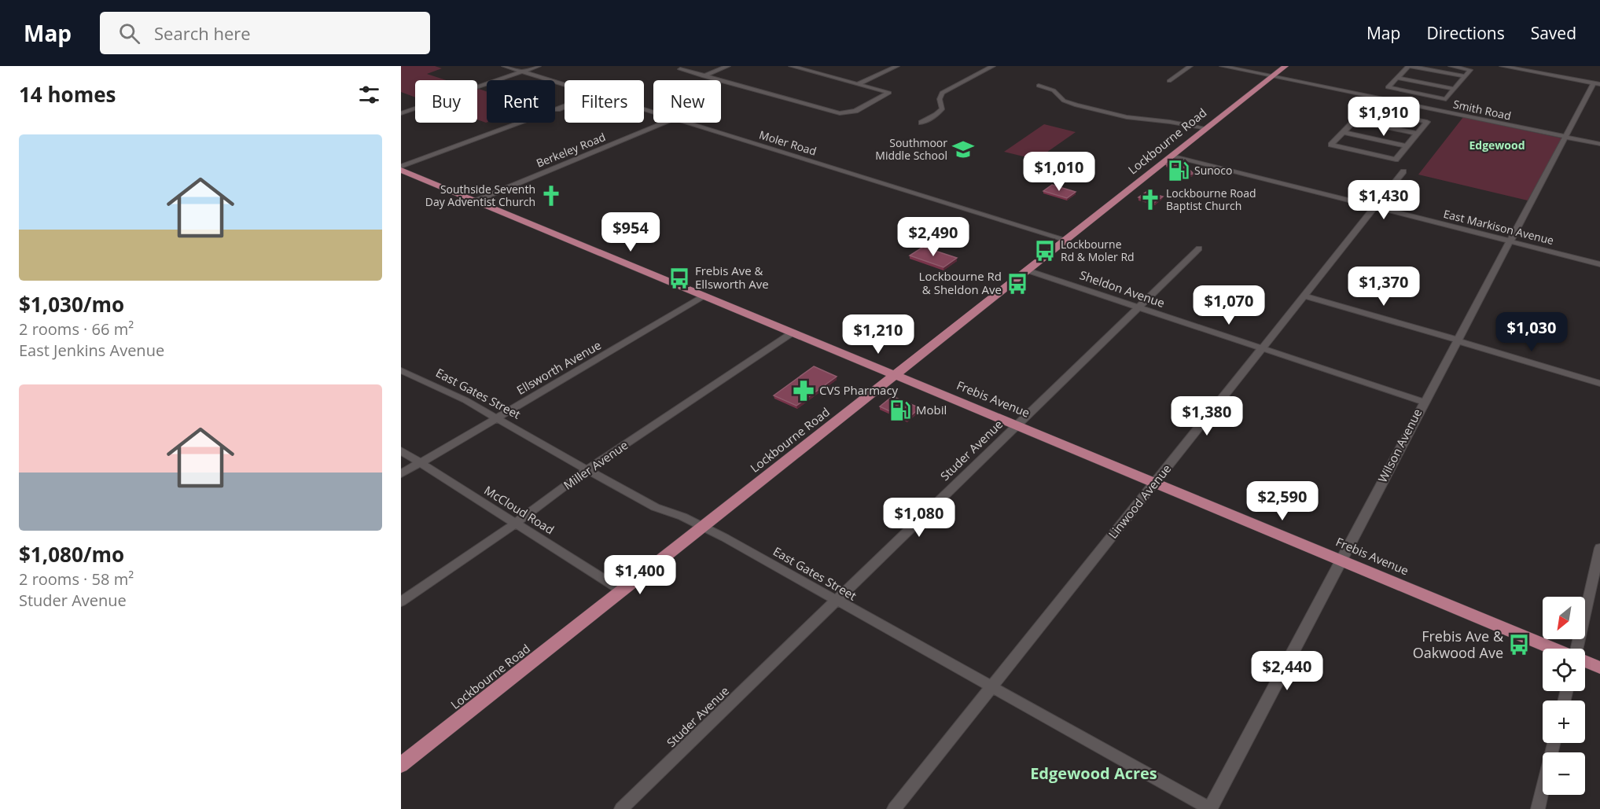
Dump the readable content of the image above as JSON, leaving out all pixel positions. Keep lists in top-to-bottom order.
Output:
{
  "streets": {
    "main road": ["Lockbourne Road", "Frebis Avenue"],
    "street": [
      "Smith Road",
      "Moler Road",
      "Berkeley Road",
      "East Markison Avenue",
      "Sheldon Avenue",
      "Ellsworth Avenue",
      "East Gates Street",
      "Wilson Avenue",
      "Studer Avenue",
      "Miller Avenue",
      "Linwood Avenue",
      "McCloud Road"
    ]
  },
  "crossings": [
    ["Smith Road", "Lockbourne Road"],
    ["Smith Road", "Wilson Avenue"],
    ["Lockbourne Road", "Moler Road"],
    ["Lockbourne Road", "East Markison Avenue"],
    ["Lockbourne Road", "Sheldon Avenue"],
    ["Lockbourne Road", "East Gates Street"],
    ["Lockbourne Road", "Frebis Avenue"],
    ["Lockbourne Road", "McCloud Road"],
    ["Berkeley Road", "Frebis Avenue"],
    ["East Markison Avenue", "Wilson Avenue"],
    ["East Markison Avenue", "Linwood Avenue"],
    ["Sheldon Avenue", "Wilson Avenue"],
    ["Sheldon Avenue", "Studer Avenue"],
    ["Sheldon Avenue", "Linwood Avenue"],
    ["Ellsworth Avenue", "East Gates Street"],
    ["Ellsworth Avenue", "Frebis Avenue"],
    ["Ellsworth Avenue", "McCloud Road"],
    ["East Gates Street", "Wilson Avenue"],
    ["East Gates Street", "Studer Avenue"],
    ["East Gates Street", "Miller Avenue"],
    ["East Gates Street", "Linwood Avenue"],
    ["Frebis Avenue", "Wilson Avenue"],
    ["Frebis Avenue", "Studer Avenue"],
    ["Frebis Avenue", "Miller Avenue"],
    ["Frebis Avenue", "Linwood Avenue"],
    ["Miller Avenue", "McCloud Road"]
  ],
  "districts": ["Edgewood", "Edgewood Acres"],
  "places": {
    "school or university": ["Southmoor Middle School"],
    "fuel station": ["Sunoco", "Mobil"],
    "church": ["Southside Seventh Day Adventist Church", "Lockbourne Road Baptist Church"],
    "bus stop": [
      "Lockbourne Rd & Moler Rd",
      "Frebis Ave & Ellsworth Ave",
      "Lockbourne Rd & Sheldon Ave",
      "Frebis Ave & Oakwood Ave"
    ],
    "pharmacy": ["CVS Pharmacy"]
  },
  "north": "bottom left",
  "page": {
    "header": "Map",
    "search": "Search here",
    "nav": ["Map", "Directions", "Saved"],
    "heading": "14 homes",
    "chip": [
      "Buy",
      "Rent",
      "Filters",
      "New"
    ],
    "price": [
      "$1,910",
      "$1,010",
      "$1,430",
      "$954",
      "$2,490",
      "$1,370",
      "$1,070",
      "$1,030",
      "$1,210",
      "$1,380",
      "$2,590",
      "$1,080",
      "$1,400",
      "$2,440"
    ],
    "list": [
      {
        "name": "$1,030/mo",
        "note": "2 rooms · 66 m² · East Jenkins Avenue"
      },
      {
        "name": "$1,080/mo",
        "note": "2 rooms · 58 m² · Studer Avenue"
      }
    ],
    "map_buttons": ["+", "−"]
  }
}
